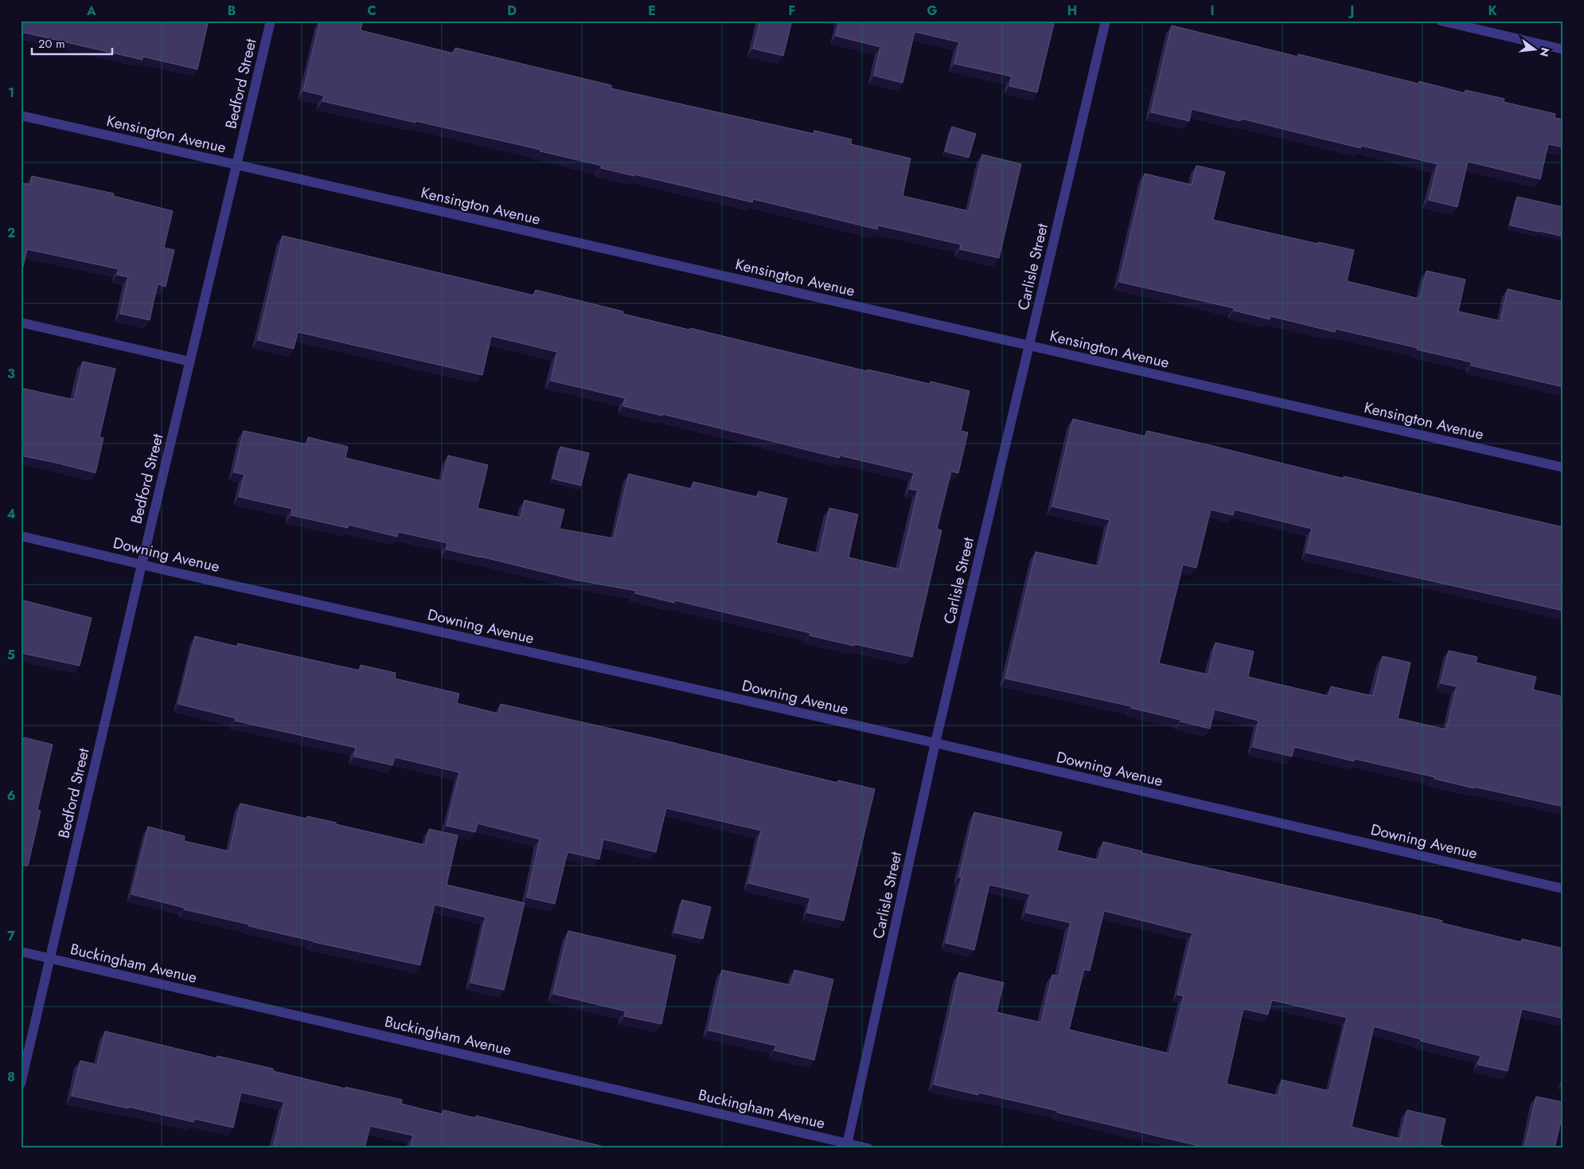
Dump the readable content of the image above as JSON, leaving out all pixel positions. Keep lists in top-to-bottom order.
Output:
{
  "streets": {
    "street": [
      "Bedford Street",
      "Kensington Avenue",
      "Carlisle Street",
      "Downing Avenue",
      "Buckingham Avenue"
    ]
  },
  "crossings": [
    ["Bedford Street", "Kensington Avenue"],
    ["Bedford Street", "Downing Avenue"],
    ["Bedford Street", "Buckingham Avenue"],
    ["Kensington Avenue", "Carlisle Street"],
    ["Carlisle Street", "Downing Avenue"],
    ["Carlisle Street", "Buckingham Avenue"]
  ],
  "scale_bar": "20 m",
  "north": "right",
  "grid": {
    "columns": [
      "A",
      "B",
      "C",
      "D",
      "E",
      "F",
      "G",
      "H",
      "I",
      "J",
      "K"
    ],
    "rows": [
      "1",
      "2",
      "3",
      "4",
      "5",
      "6",
      "7",
      "8"
    ]
  }
}
